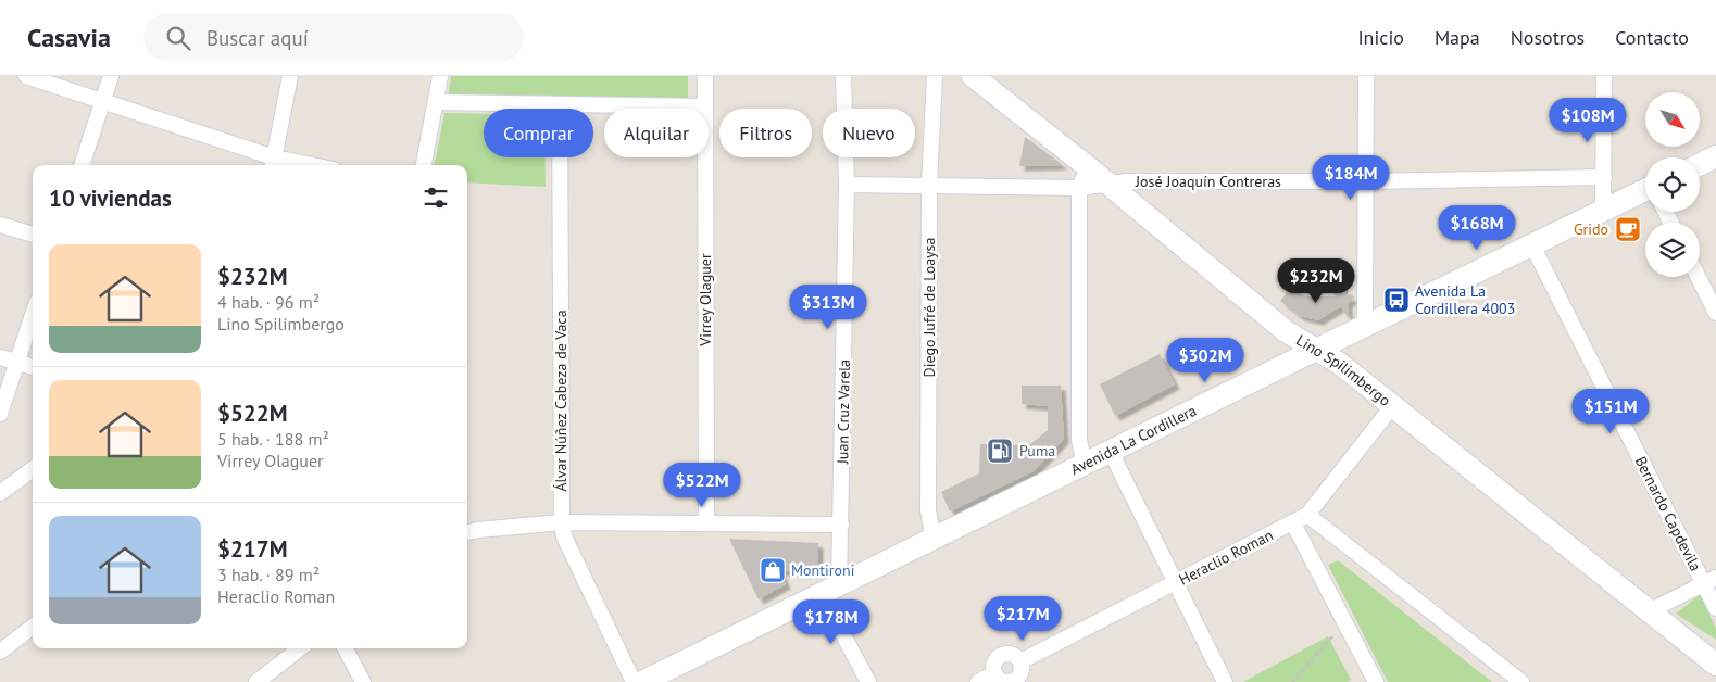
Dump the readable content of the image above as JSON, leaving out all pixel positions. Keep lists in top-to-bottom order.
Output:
{
  "streets": {
    "main road": ["Lino Spilimbergo", "Avenida La Cordillera"],
    "street": [
      "José Joaquín Contreras",
      "Virrey Olaguer",
      "Diego Jufré de Loaysa",
      "Álvar Núñez Cabeza de Vaca",
      "Juan Cruz Varela",
      "Bernardo Capdevila",
      "Heraclio Roman"
    ]
  },
  "crossings": [
    ["José Joaquín Contreras", "Diego Jufré de Loaysa"],
    ["José Joaquín Contreras", "Lino Spilimbergo"],
    ["José Joaquín Contreras", "Juan Cruz Varela"],
    ["Diego Jufré de Loaysa", "Avenida La Cordillera"],
    ["Lino Spilimbergo", "Avenida La Cordillera"],
    ["Lino Spilimbergo", "Heraclio Roman"],
    ["Juan Cruz Varela", "Avenida La Cordillera"],
    ["Avenida La Cordillera", "Bernardo Capdevila"]
  ],
  "places": {
    "cafe": ["Grido"],
    "bus stop": ["Avenida La Cordillera 4003"],
    "fuel station": ["Puma"],
    "shop": ["Montironi"]
  },
  "north": "bottom right",
  "page": {
    "header": "Casavia",
    "search": "Buscar aquí",
    "nav": [
      "Inicio",
      "Mapa",
      "Nosotros",
      "Contacto"
    ],
    "price": [
      "$108M",
      "$184M",
      "$168M",
      "$232M",
      "$313M",
      "$302M",
      "$151M",
      "$522M",
      "$217M",
      "$178M"
    ],
    "chip": [
      "Comprar",
      "Alquilar",
      "Filtros",
      "Nuevo"
    ],
    "heading": "10 viviendas",
    "list": [
      {
        "name": "$232M",
        "note": "4 hab. · 96 m² · Lino Spilimbergo"
      },
      {
        "name": "$522M",
        "note": "5 hab. · 188 m² · Virrey Olaguer"
      },
      {
        "name": "$217M",
        "note": "3 hab. · 89 m² · Heraclio Roman"
      }
    ]
  }
}
